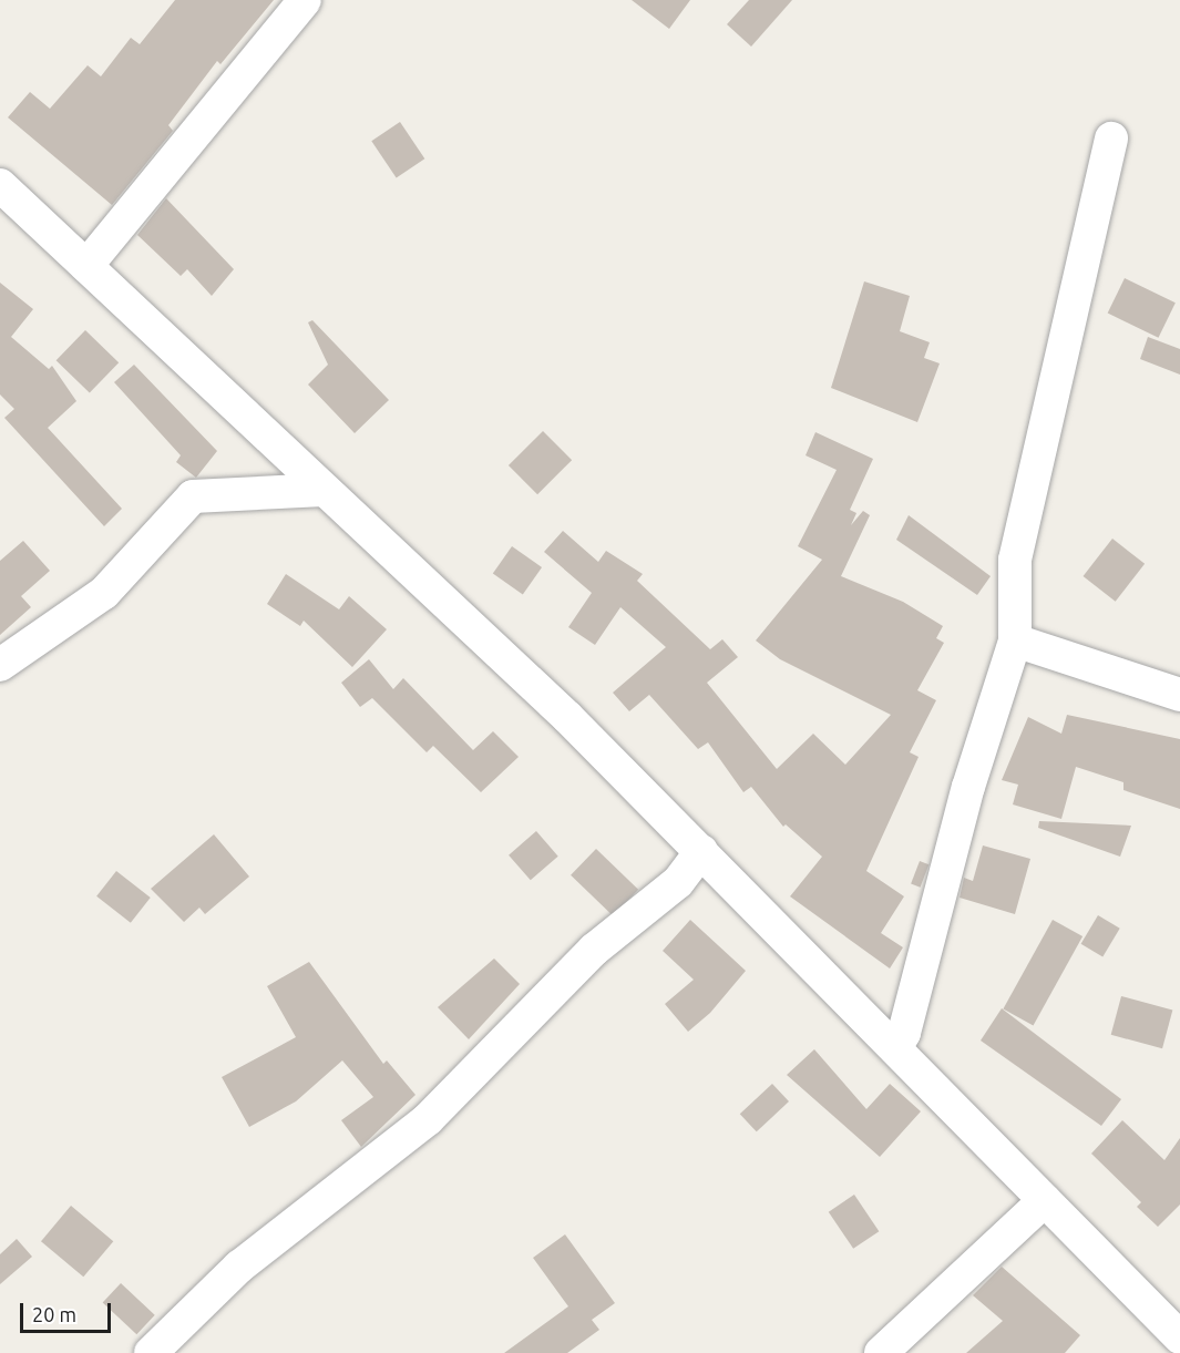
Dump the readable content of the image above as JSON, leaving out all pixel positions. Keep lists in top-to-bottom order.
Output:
{
  "scale_bar": "20 m"
}
